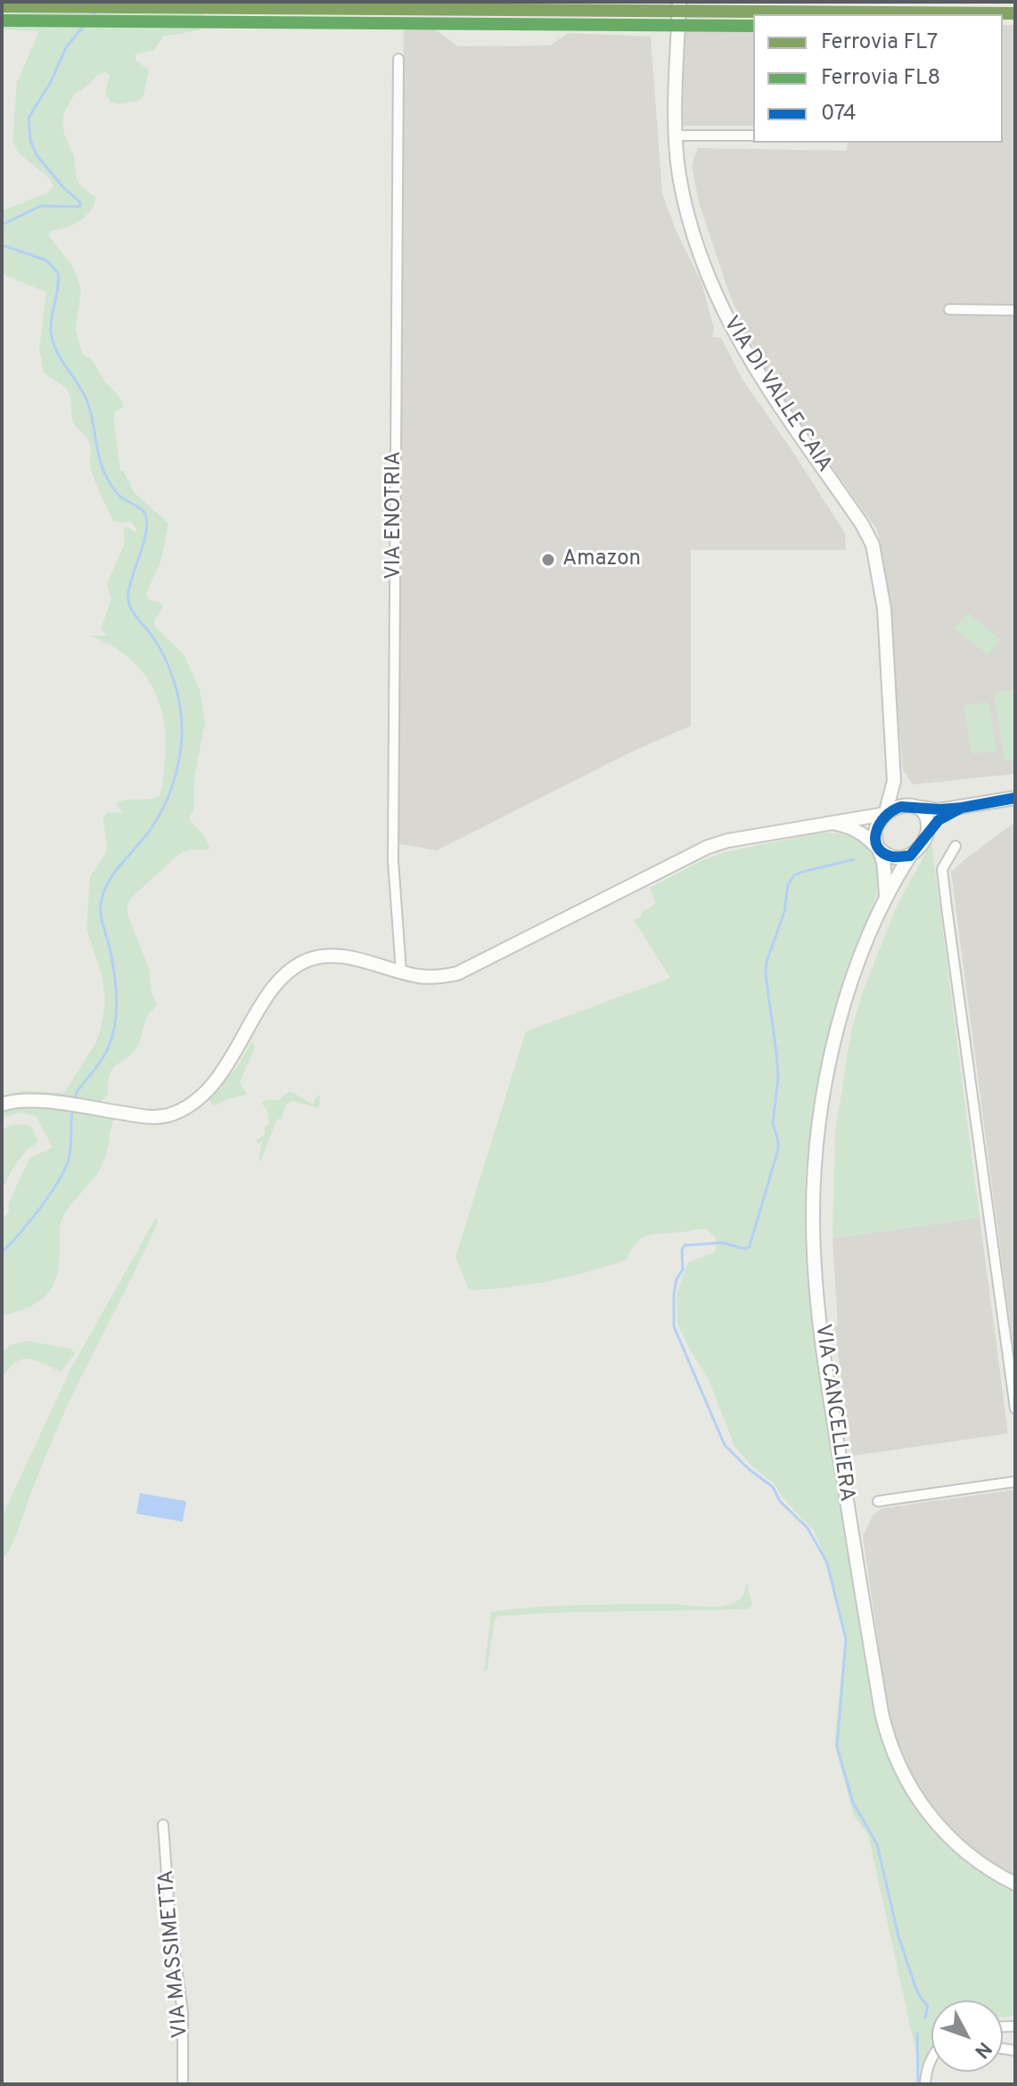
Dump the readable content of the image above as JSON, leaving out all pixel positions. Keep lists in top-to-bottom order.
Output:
{
  "streets": {
    "street": [
      "VIA DI VALLE CAIA",
      "VIA ENOTRIA",
      "VIA CANCELLIERA",
      "VIA MASSIMETTA"
    ]
  },
  "crossings": [
    ["VIA DI VALLE CAIA", "VIA CANCELLIERA"]
  ],
  "places": ["Amazon"],
  "lines": ["rail line FL7", "rail line FL8", "transit line 074"],
  "legend": ["Ferrovia FL7", "Ferrovia FL8", "074"],
  "north": "bottom right"
}
